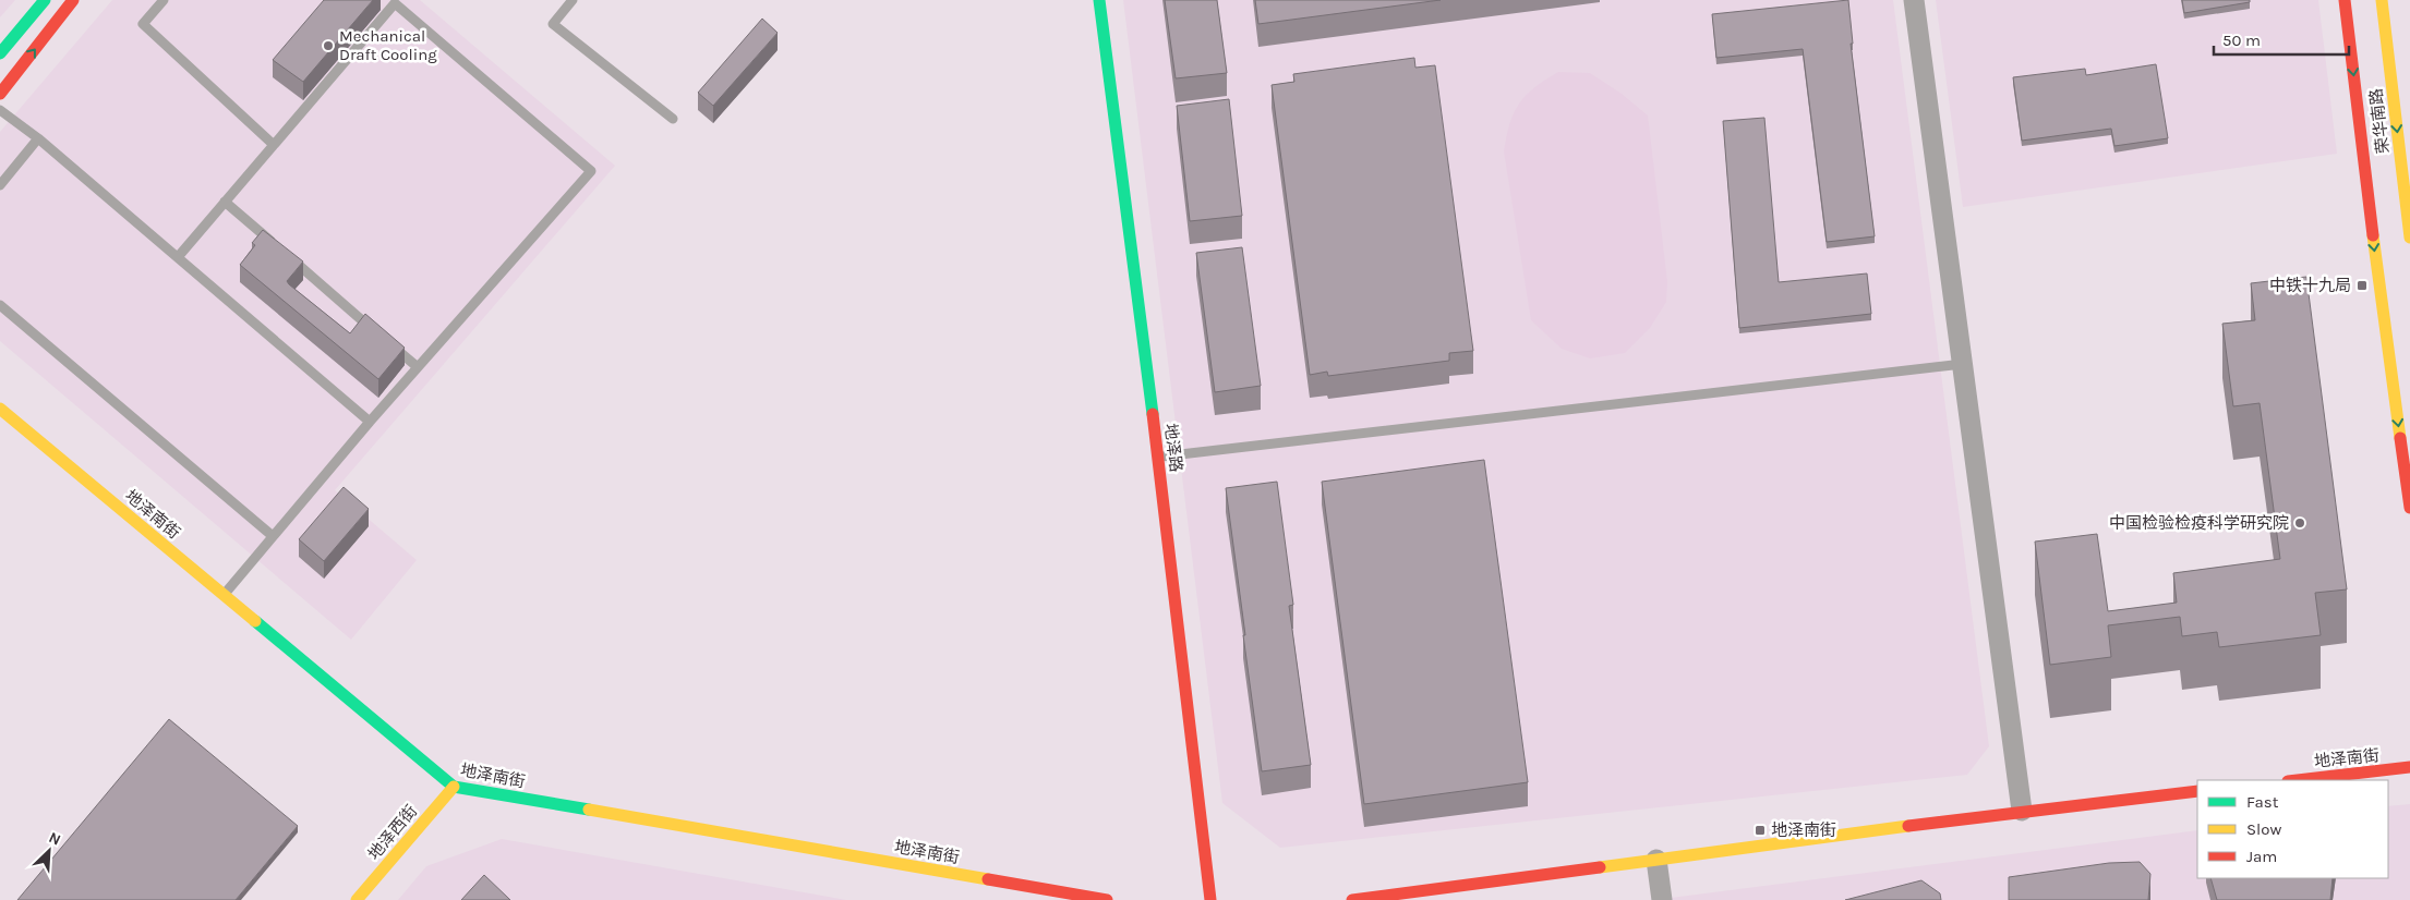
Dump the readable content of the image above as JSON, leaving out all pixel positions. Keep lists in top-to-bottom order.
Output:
{
  "streets": {
    "street": [
      "荣华南路",
      "地泽路",
      "地泽南街",
      "地泽西街"
    ]
  },
  "crossings": [
    ["地泽南街", "地泽西街"]
  ],
  "places": {
    "other": ["Mechanical Draft Cooling", "中国检验检疫科学研究院"],
    "transit": ["中铁十九局", "地泽南街"]
  },
  "legend": ["Fast", "Slow", "Jam"],
  "scale_bar": "50 m",
  "north": "top right"
}
